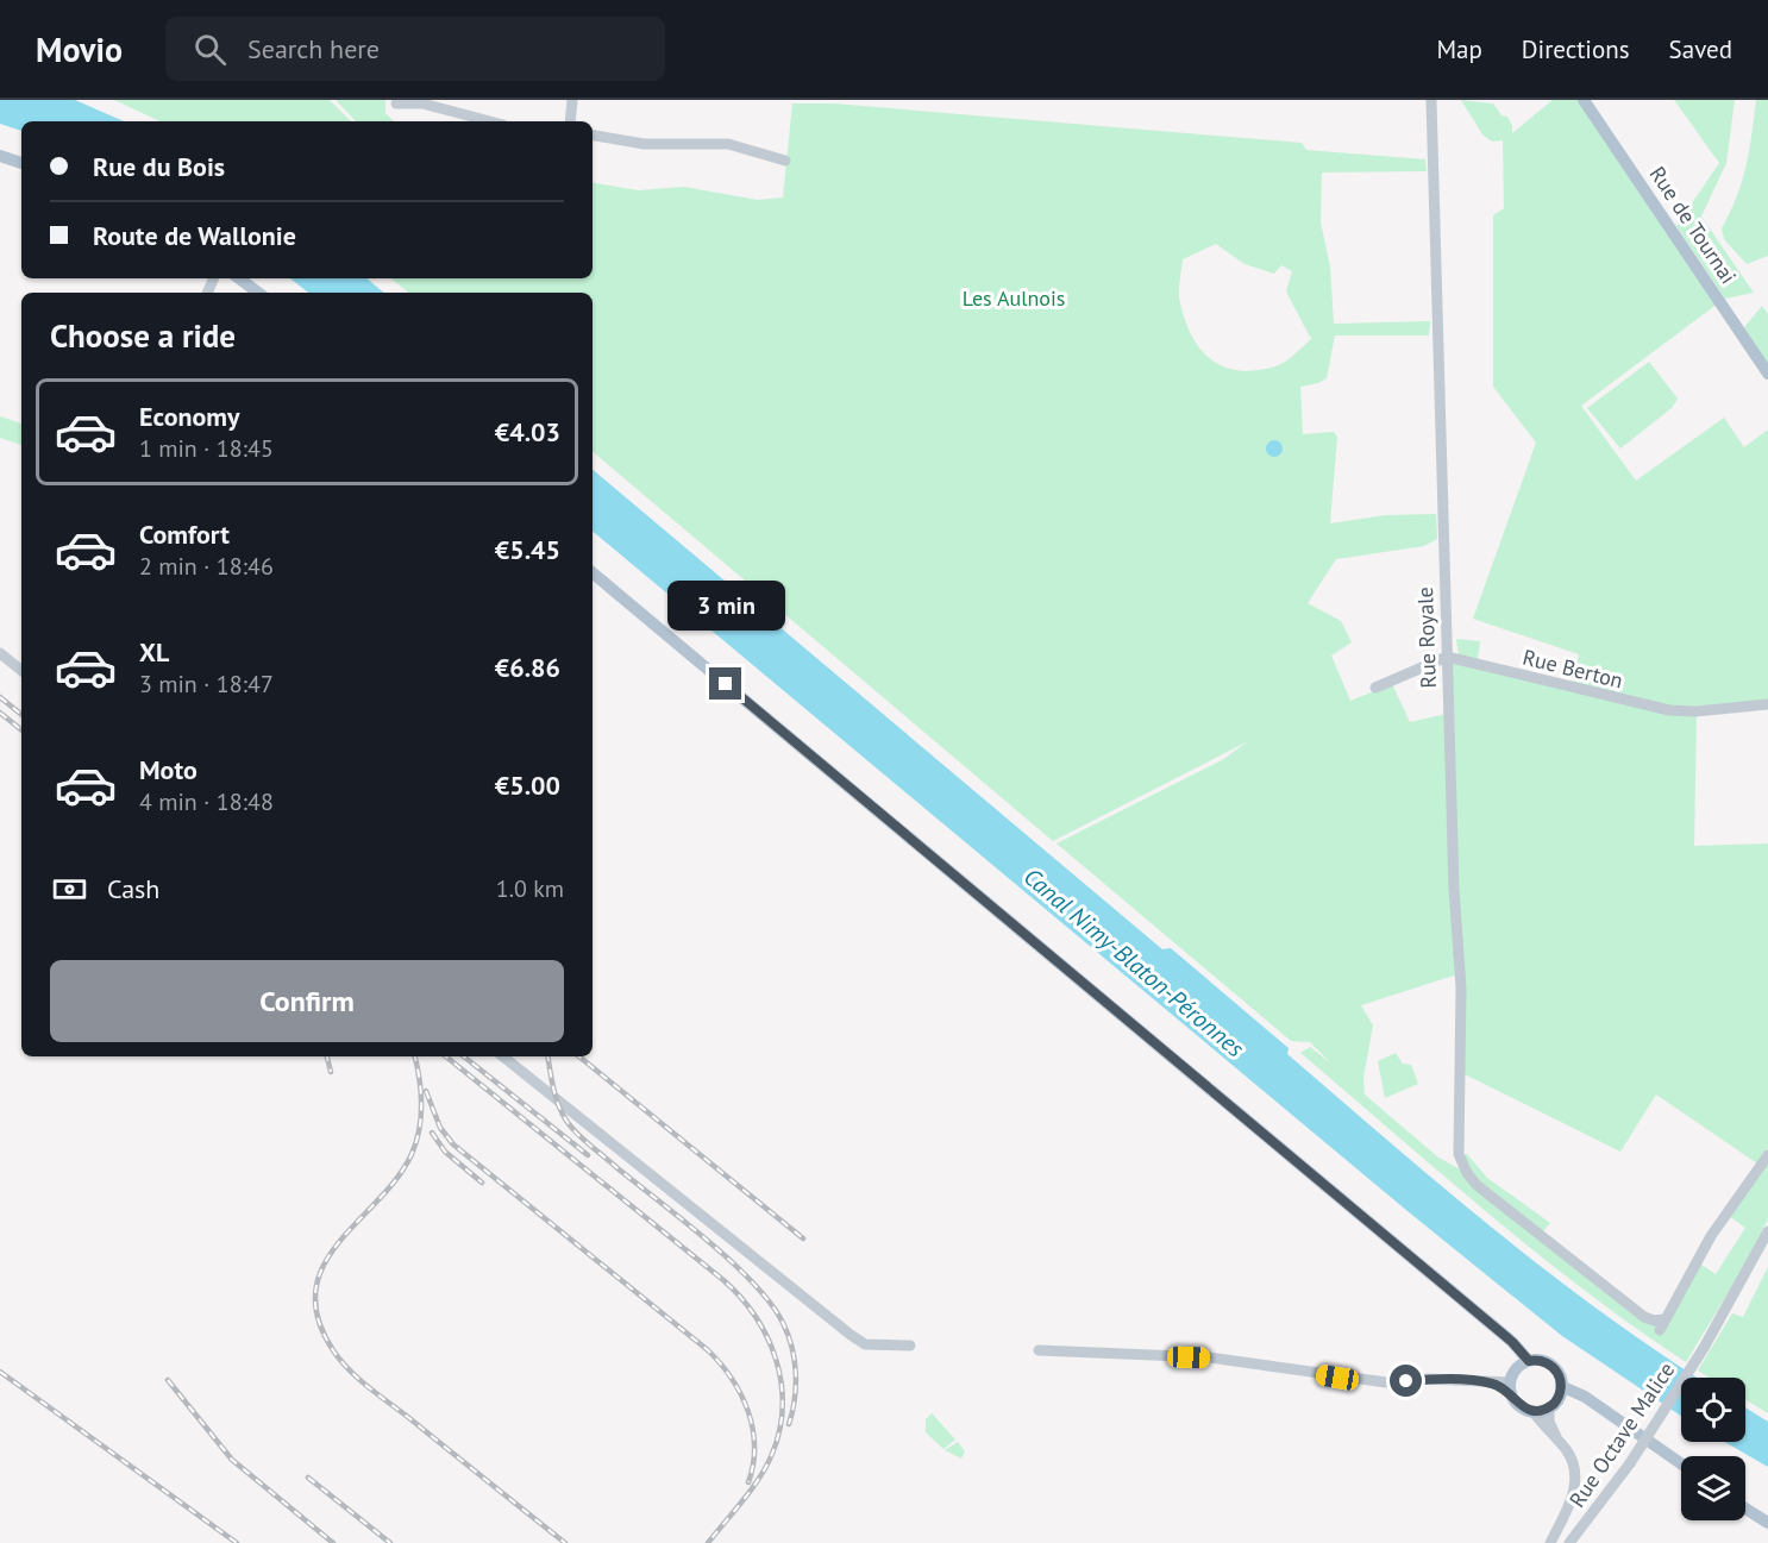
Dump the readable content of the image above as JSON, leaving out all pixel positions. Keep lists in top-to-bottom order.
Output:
{
  "streets": {
    "main road": ["Rue de Tournai"],
    "street": ["Rue Royale", "Rue Berton", "Rue Octave Malice"]
  },
  "crossings": [
    ["Rue Royale", "Rue Berton"]
  ],
  "water": ["Canal Nimy-Blaton-Péronnes"],
  "parks": ["Les Aulnois"],
  "page": {
    "header": "Movio",
    "search": "Search here",
    "nav": ["Map", "Directions", "Saved"],
    "banner": ["Rue du Bois", "Route de Wallonie"],
    "heading": "Choose a ride",
    "list": [
      {
        "name": "Economy",
        "note": "1 min · 18:45",
        "value": "€4.03"
      },
      {
        "name": "Comfort",
        "note": "2 min · 18:46",
        "value": "€5.45"
      },
      {
        "name": "XL",
        "note": "3 min · 18:47",
        "value": "€6.86"
      },
      {
        "name": "Moto",
        "note": "4 min · 18:48",
        "value": "€5.00"
      }
    ],
    "bubble": "3 min",
    "pay": ["Cash", "1.0 km"],
    "buttons": "Confirm"
  }
}
